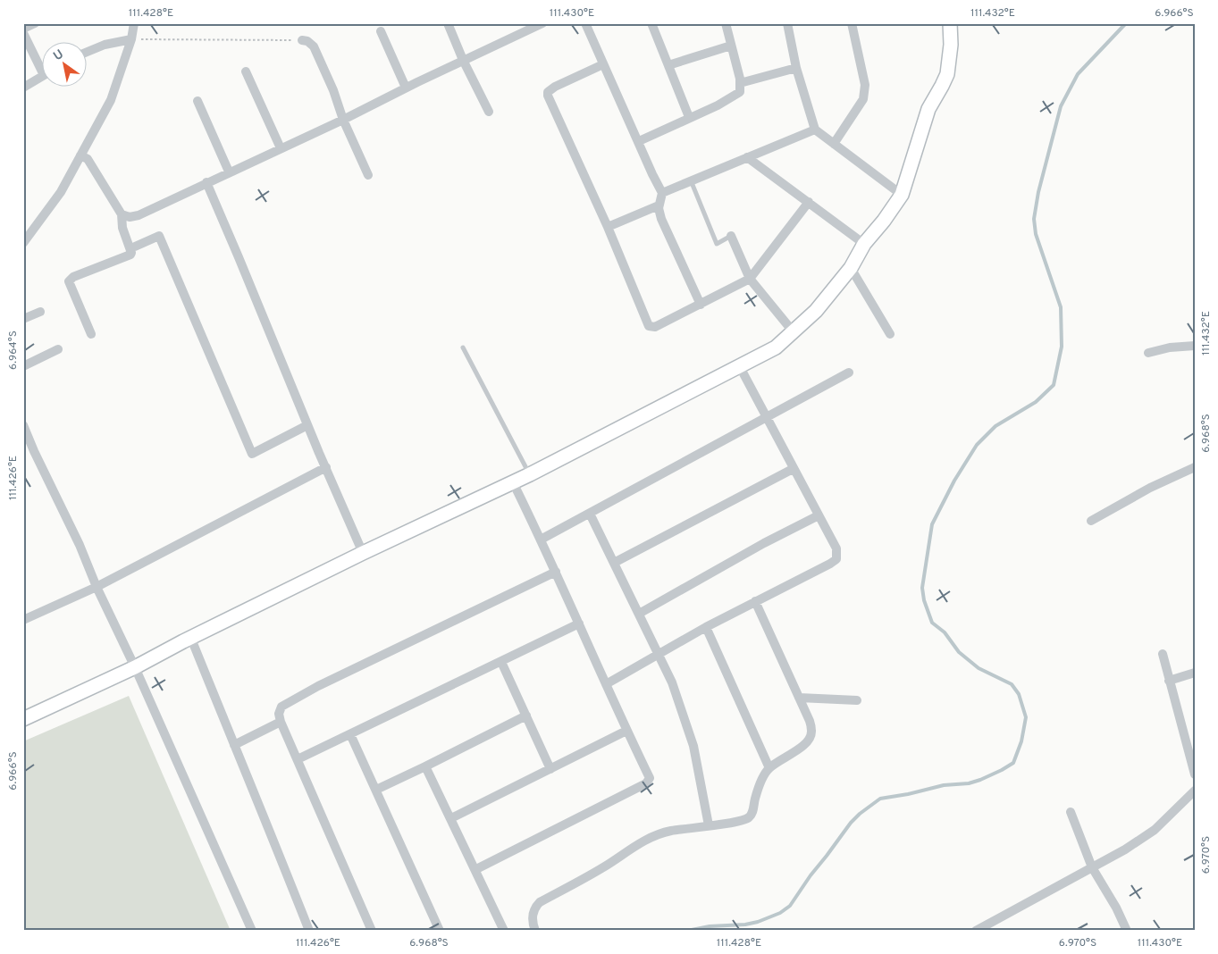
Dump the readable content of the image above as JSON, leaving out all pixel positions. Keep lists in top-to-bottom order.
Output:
{
  "north": "top left",
  "coordinates": [
    "111.428°E",
    "111.430°E",
    "111.432°E",
    "6.966°S",
    "6.964°S",
    "6.968°S",
    "111.426°E",
    "6.970°S"
  ]
}
